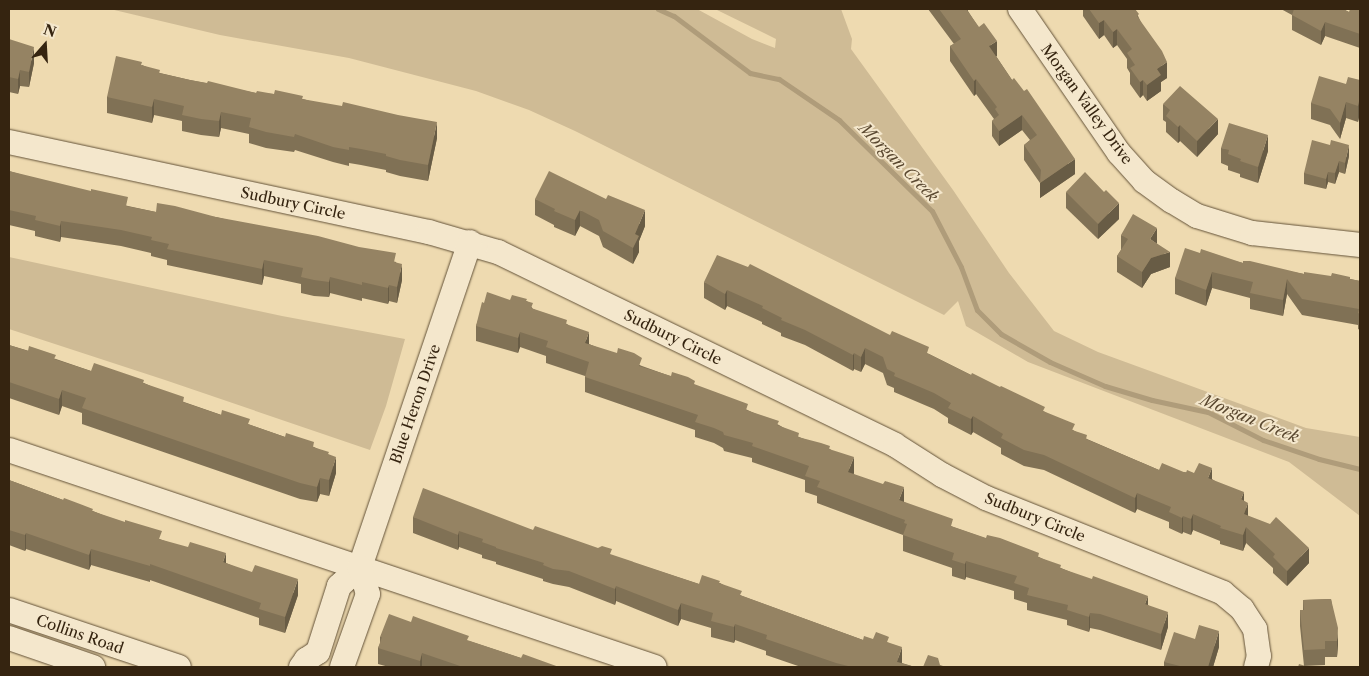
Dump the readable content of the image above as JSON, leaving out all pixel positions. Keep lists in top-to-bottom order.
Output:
{
  "streets": {
    "street": [
      "Morgan Valley Drive",
      "Sudbury Circle",
      "Blue Heron Drive",
      "Collins Road"
    ]
  },
  "crossings": [
    ["Sudbury Circle", "Blue Heron Drive"]
  ],
  "water": ["Morgan Creek"],
  "north": "top"
}
